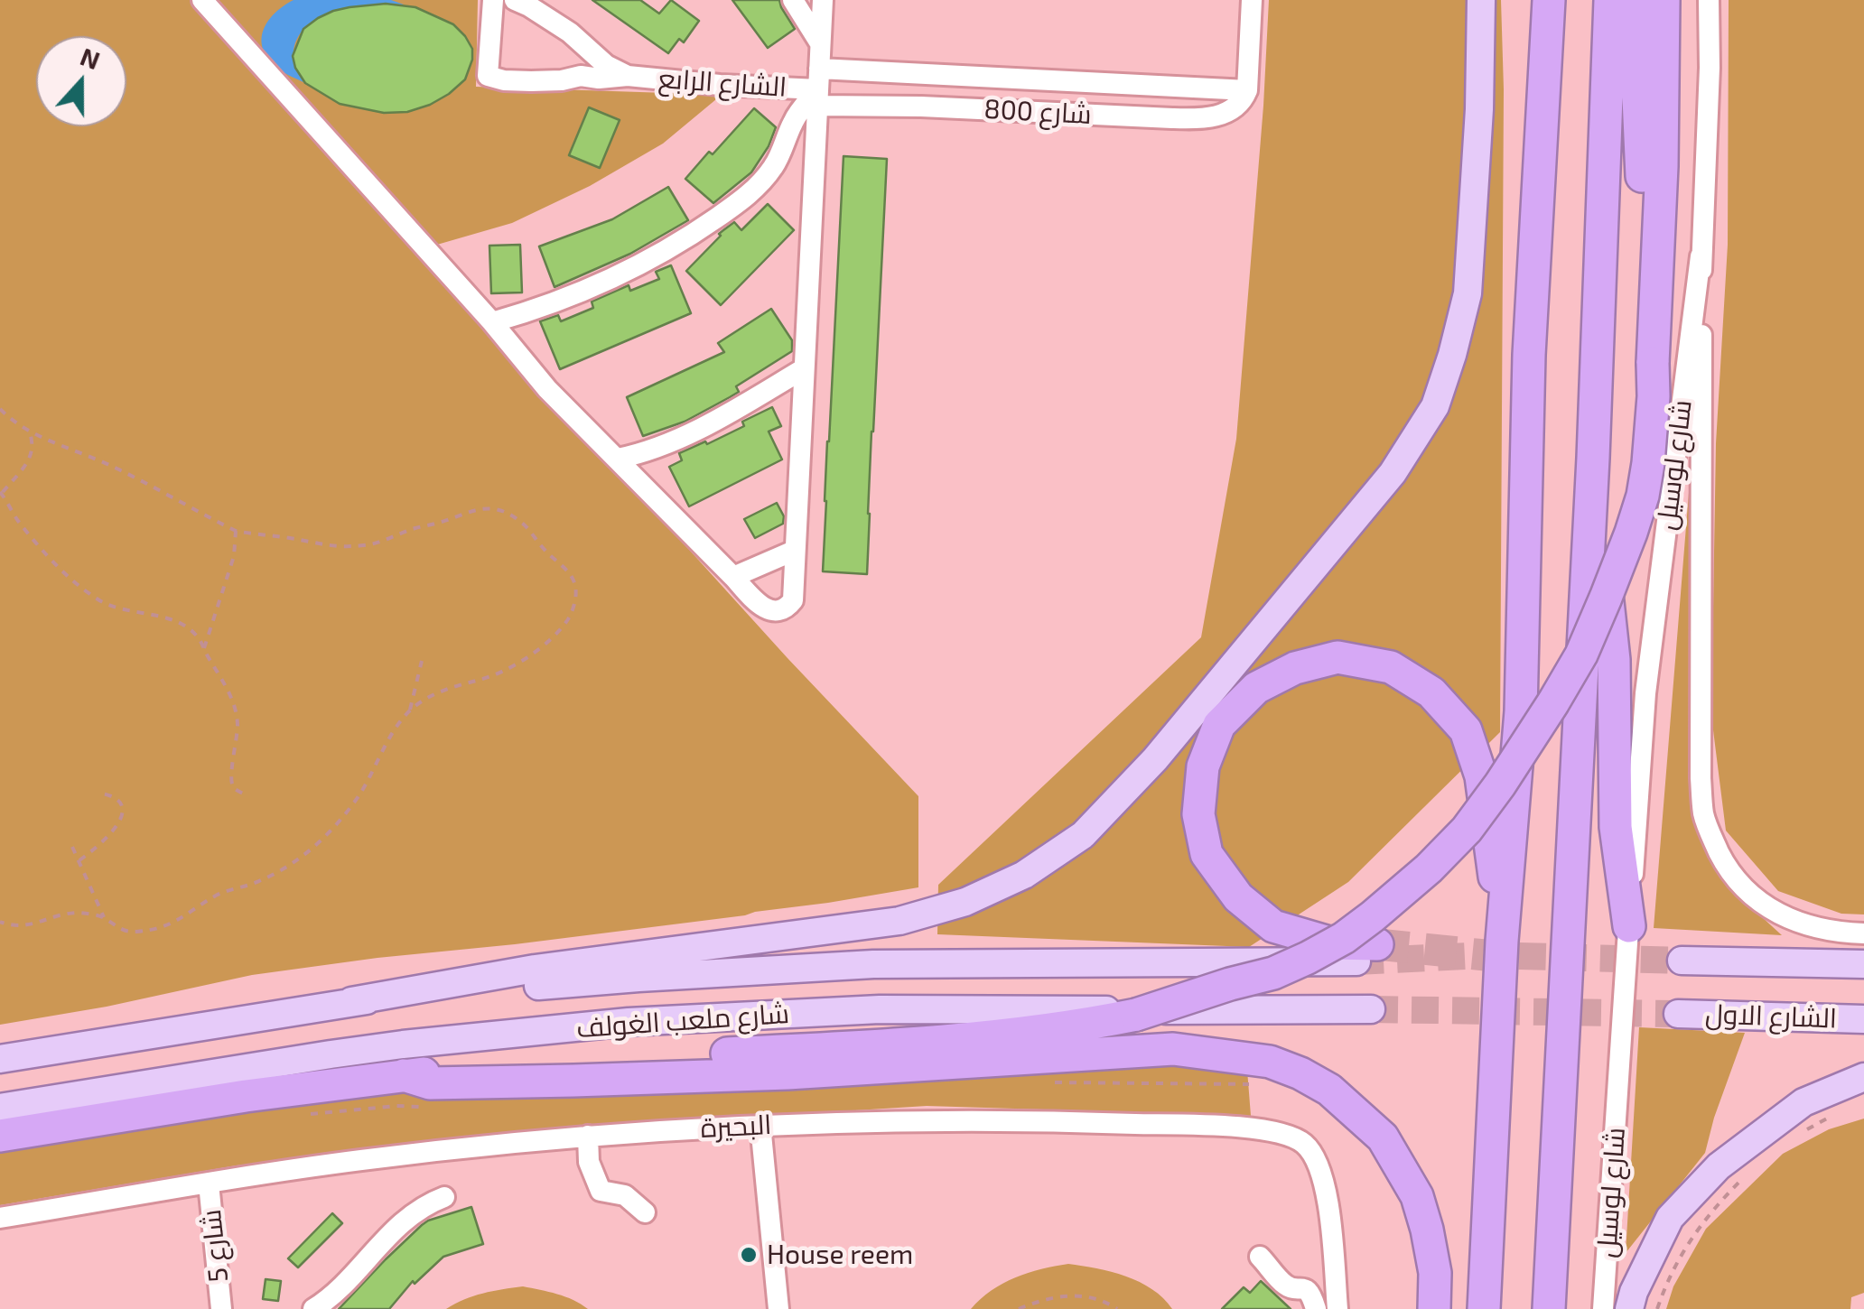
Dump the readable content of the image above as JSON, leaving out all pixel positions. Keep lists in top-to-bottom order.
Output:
{
  "streets": {
    "highway": ["شارع لوسيل"],
    "main road": ["الشارع الاول", "شارع ملعب الغولف"],
    "street": [
      "الشارع الرابع",
      "شارع 800",
      "البحيرة",
      "شارع 5"
    ]
  },
  "crossings": [
    ["الشارع الرابع", "شارع 800"],
    ["البحيرة", "شارع 5"]
  ],
  "places": ["House reem"],
  "north": "top"
}
